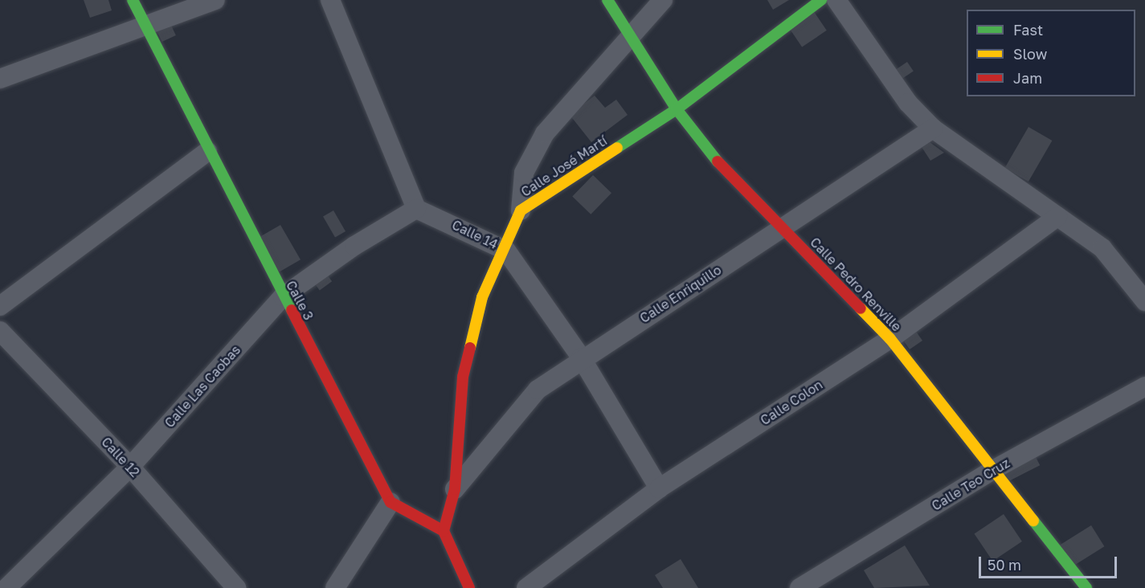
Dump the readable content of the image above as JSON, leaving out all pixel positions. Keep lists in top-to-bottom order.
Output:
{
  "streets": {
    "street": [
      "Calle José Martí",
      "Calle 14",
      "Calle Pedro Renville",
      "Calle Enriquillo",
      "Calle 3",
      "Calle Las Caobas",
      "Calle Colon",
      "Calle 12",
      "Calle Teo Cruz"
    ]
  },
  "crossings": [
    ["Calle José Martí", "Calle 14"],
    ["Calle José Martí", "Calle Pedro Renville"],
    ["Calle José Martí", "Calle Enriquillo"],
    ["Calle 14", "Calle Enriquillo"],
    ["Calle 14", "Calle Las Caobas"],
    ["Calle 14", "Calle Colon"],
    ["Calle Pedro Renville", "Calle Enriquillo"],
    ["Calle Pedro Renville", "Calle Colon"],
    ["Calle Pedro Renville", "Calle Teo Cruz"],
    ["Calle 3", "Calle Las Caobas"],
    ["Calle Las Caobas", "Calle 12"]
  ],
  "legend": ["Fast", "Slow", "Jam"],
  "scale_bar": "50 m"
}
